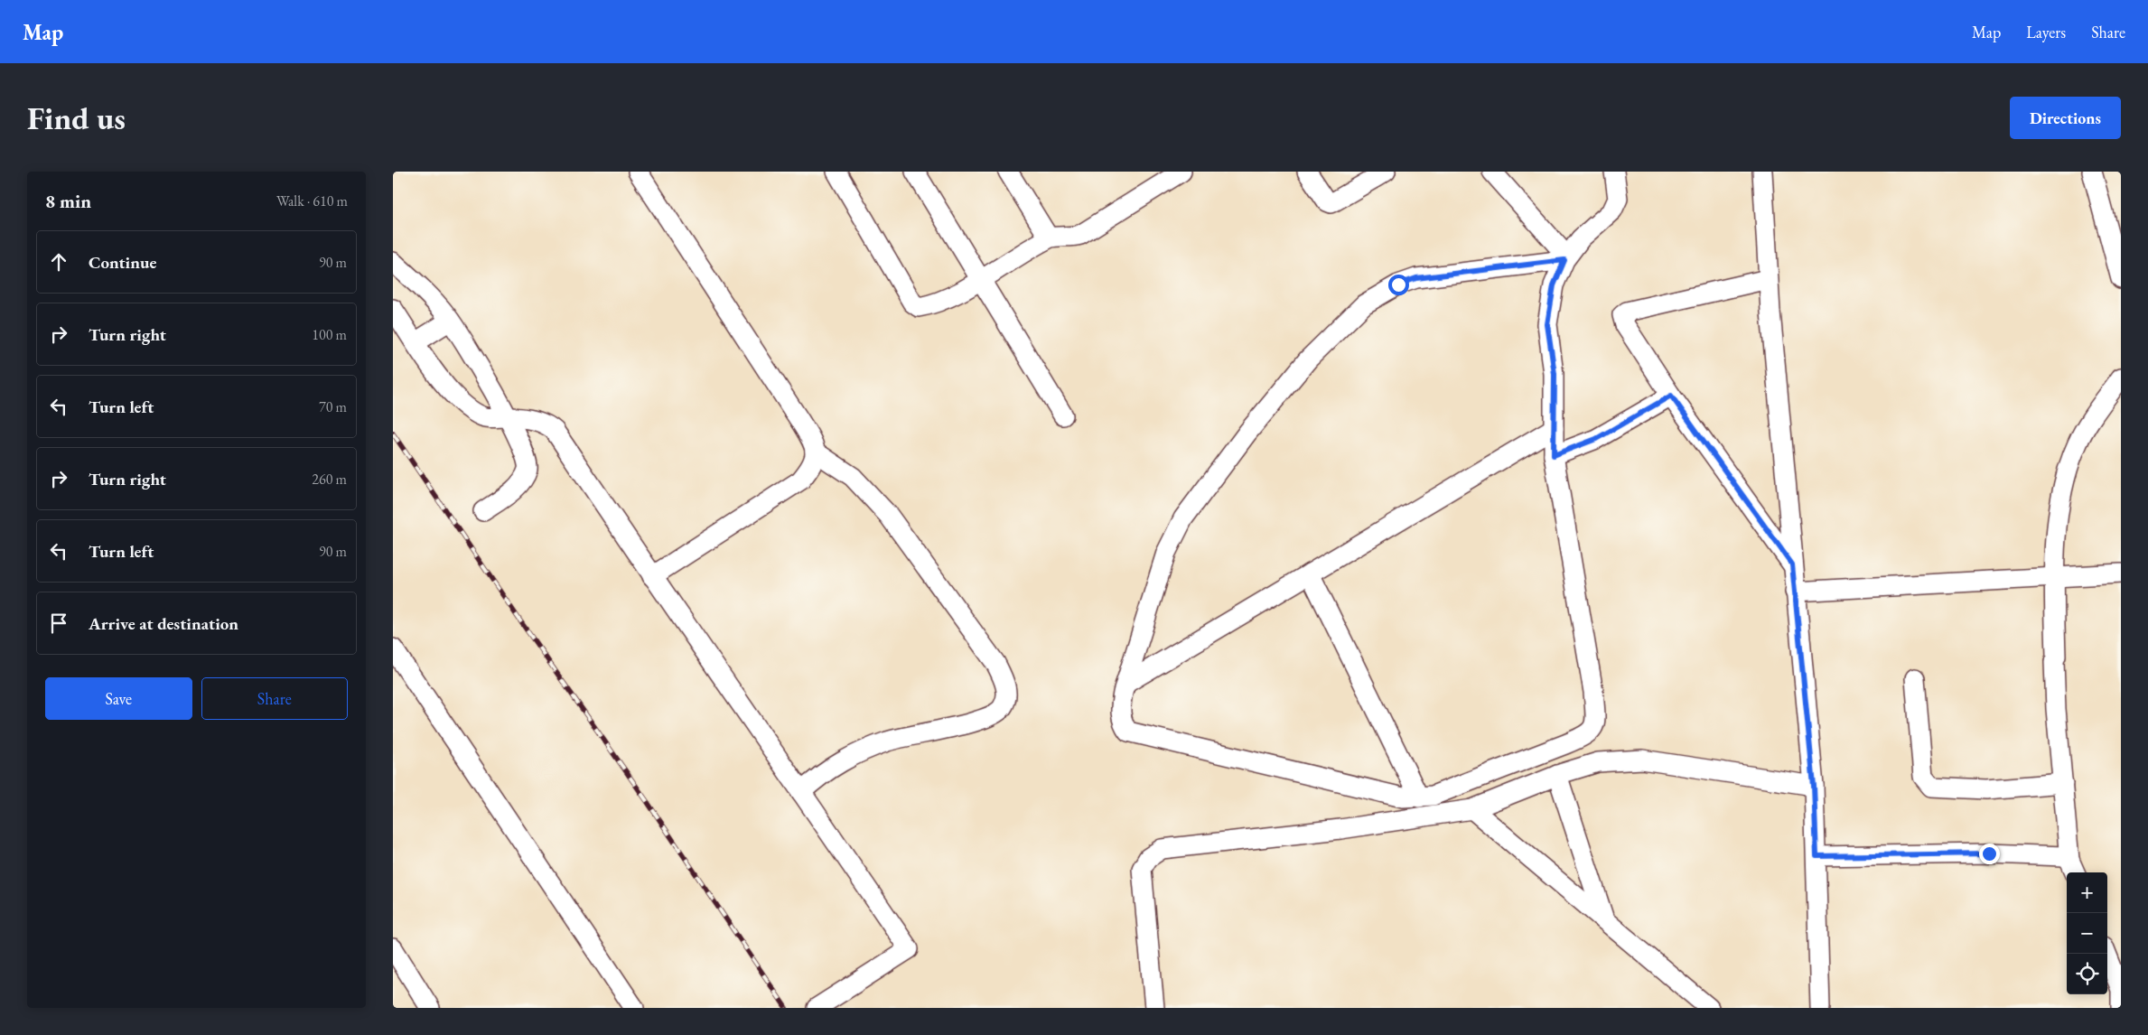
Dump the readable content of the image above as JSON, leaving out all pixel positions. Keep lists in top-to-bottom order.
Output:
{
  "page": {
    "header": "Map",
    "nav": ["Map", "Layers", "Share"],
    "buttons": [
      "Directions",
      ["Save", "Share"]
    ],
    "title": "Find us",
    "heading": ["8 min", "Walk · 610 m"],
    "list": [
      ["Continue", "90 m"],
      ["Turn right", "100 m"],
      ["Turn left", "70 m"],
      ["Turn right", "260 m"],
      ["Turn left", "90 m"],
      "Arrive at destination"
    ],
    "map_buttons": ["+", "−"]
  }
}
